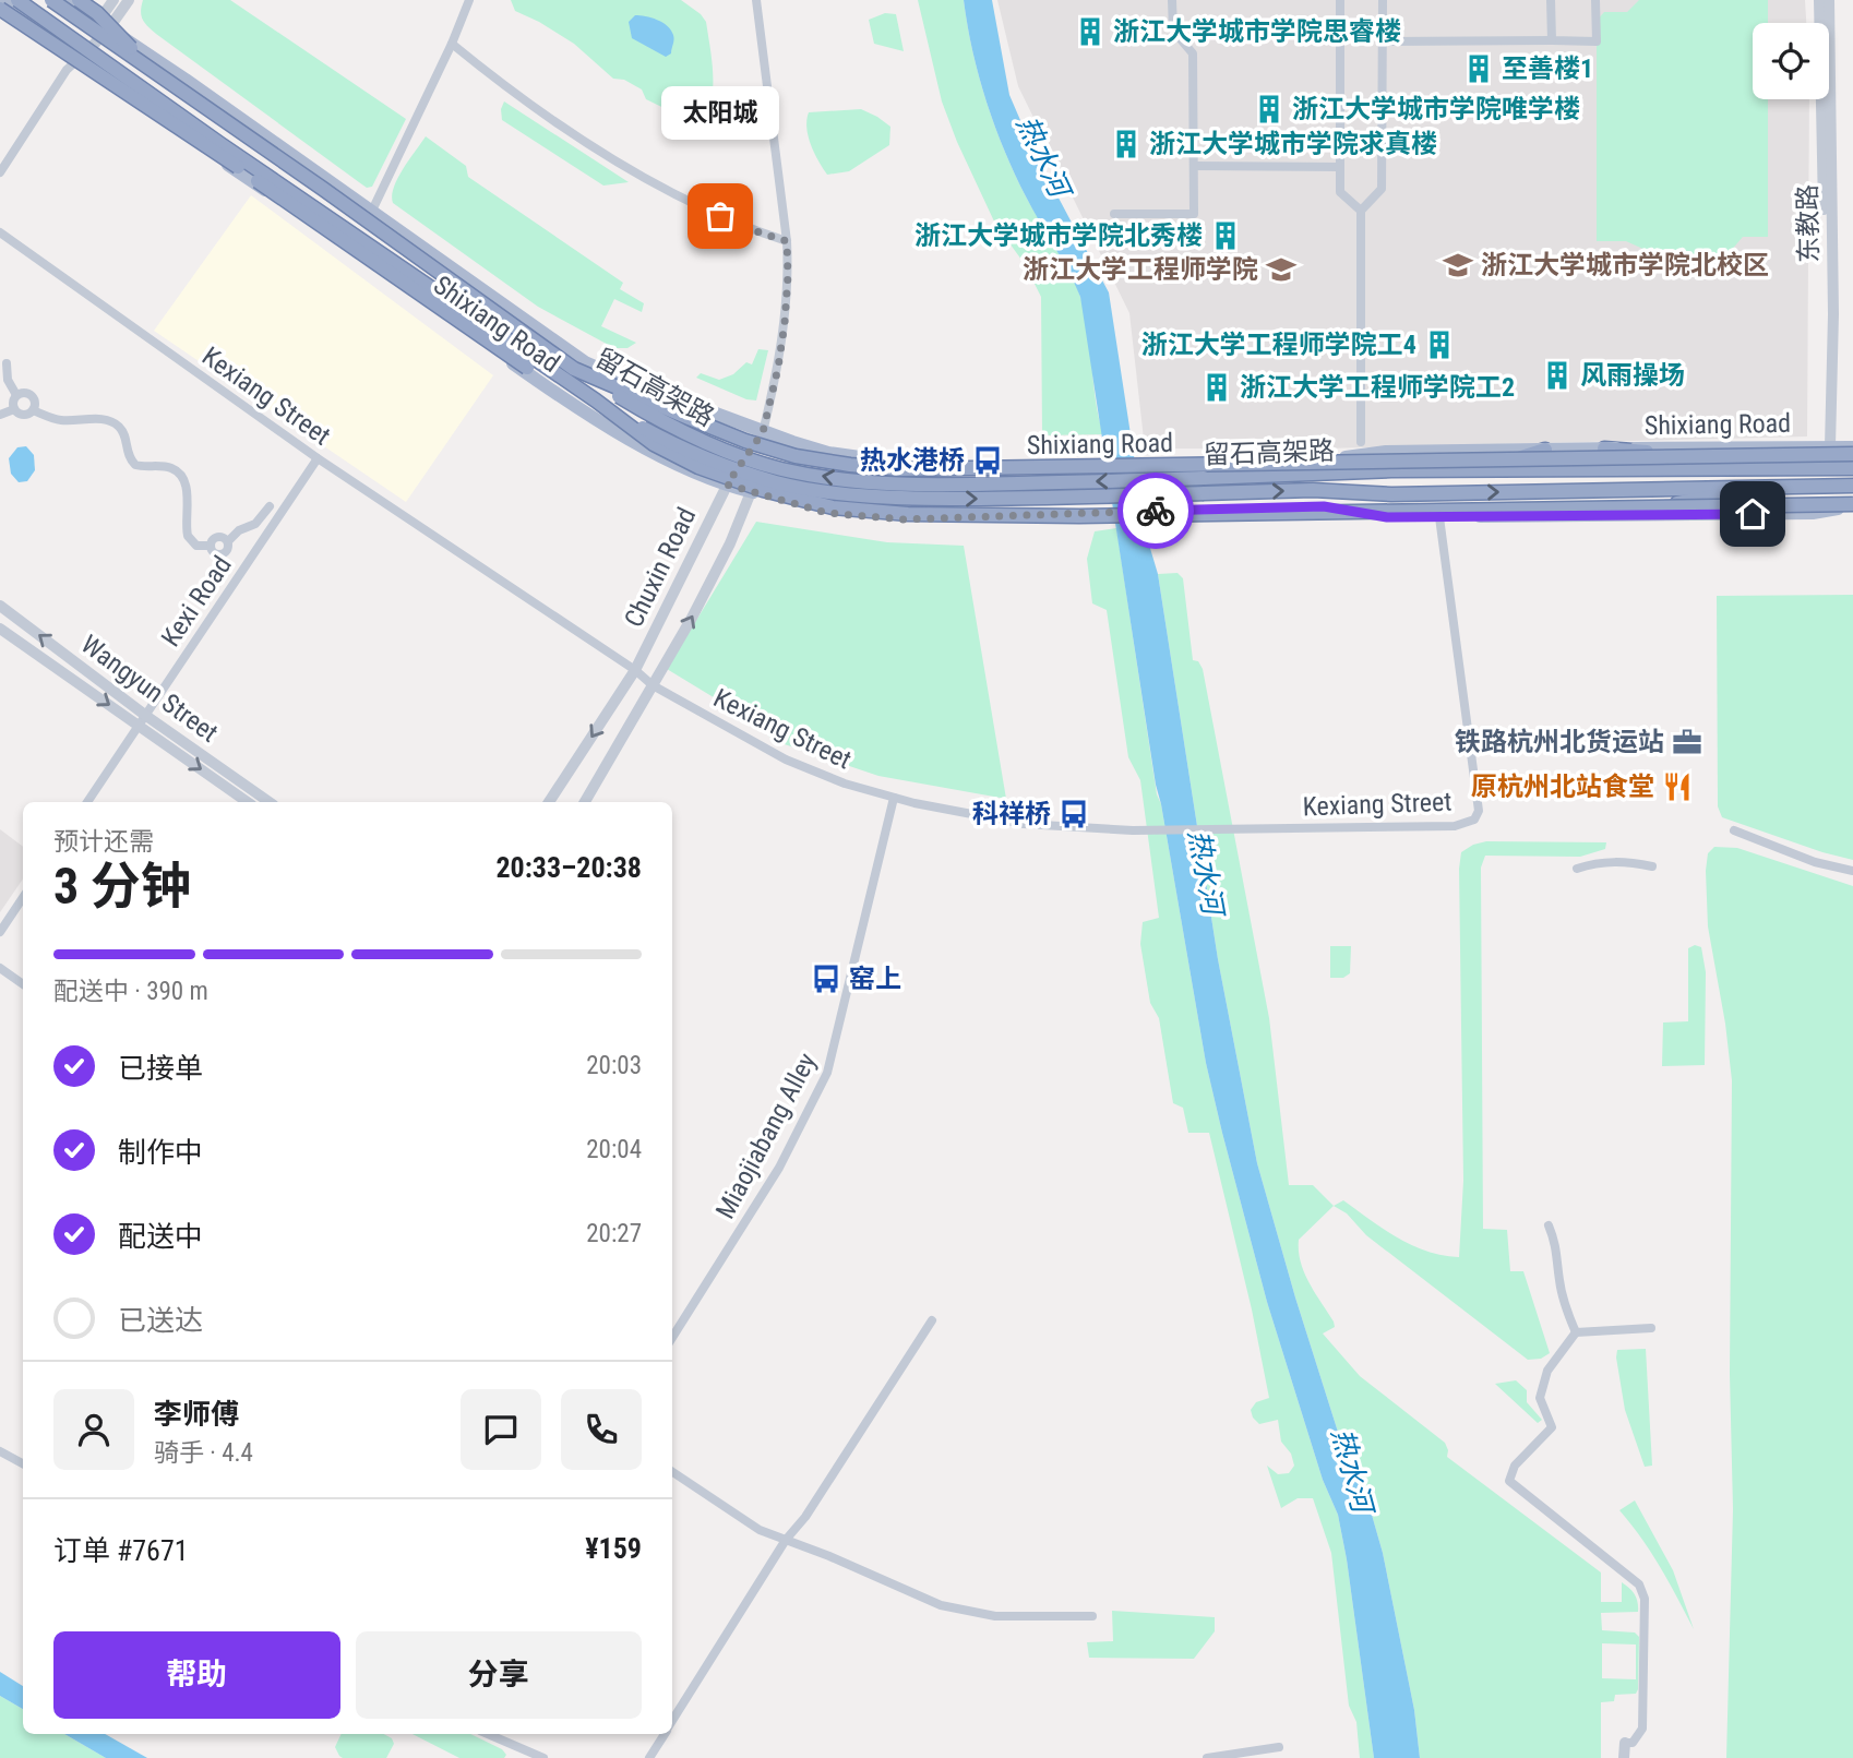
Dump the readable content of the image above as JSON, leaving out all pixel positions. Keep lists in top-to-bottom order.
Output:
{
  "streets": {
    "highway": ["留石高架路"],
    "main road": ["Shixiang Road"],
    "street": [
      "东教路",
      "Kexiang Street",
      "Chuxin Road",
      "Kexi Road",
      "Wangyun Street",
      "Miaojiabang Alley"
    ]
  },
  "crossings": [
    ["东教路", "Shixiang Road"],
    ["Shixiang Road", "留石高架路"],
    ["Shixiang Road", "Kexiang Street"],
    ["Shixiang Road", "Chuxin Road"],
    ["Kexiang Street", "Chuxin Road"],
    ["Kexiang Street", "Kexi Road"],
    ["Kexiang Street", "Miaojiabang Alley"],
    ["Kexi Road", "Wangyun Street"]
  ],
  "water": ["热水河"],
  "places": {
    "building": [
      "浙江大学城市学院思睿楼",
      "至善楼1",
      "浙江大学城市学院唯学楼",
      "浙江大学城市学院求真楼",
      "浙江大学城市学院北秀楼",
      "浙江大学工程师学院工4",
      "风雨操场",
      "浙江大学工程师学院工2"
    ],
    "other": ["太阳城"],
    "school or university": ["浙江大学城市学院北校区", "浙江大学工程师学院"],
    "bus stop": ["热水港桥", "科祥桥", "窑上"],
    "office": ["铁路杭州北货运站"],
    "restaurant": ["原杭州北站食堂"]
  },
  "page": {
    "bubble": "太阳城",
    "heading": ["3 分钟", "预计还需", "20:33–20:38"],
    "panel": [
      "李师傅",
      "骑手 · 4.4",
      "订单 #7671",
      "¥159"
    ],
    "bar": "配送中 · 390 m",
    "list": [
      ["已接单", "20:03"],
      ["制作中", "20:04"],
      ["配送中", "20:27"],
      "已送达"
    ],
    "buttons": ["帮助", "分享"]
  }
}
